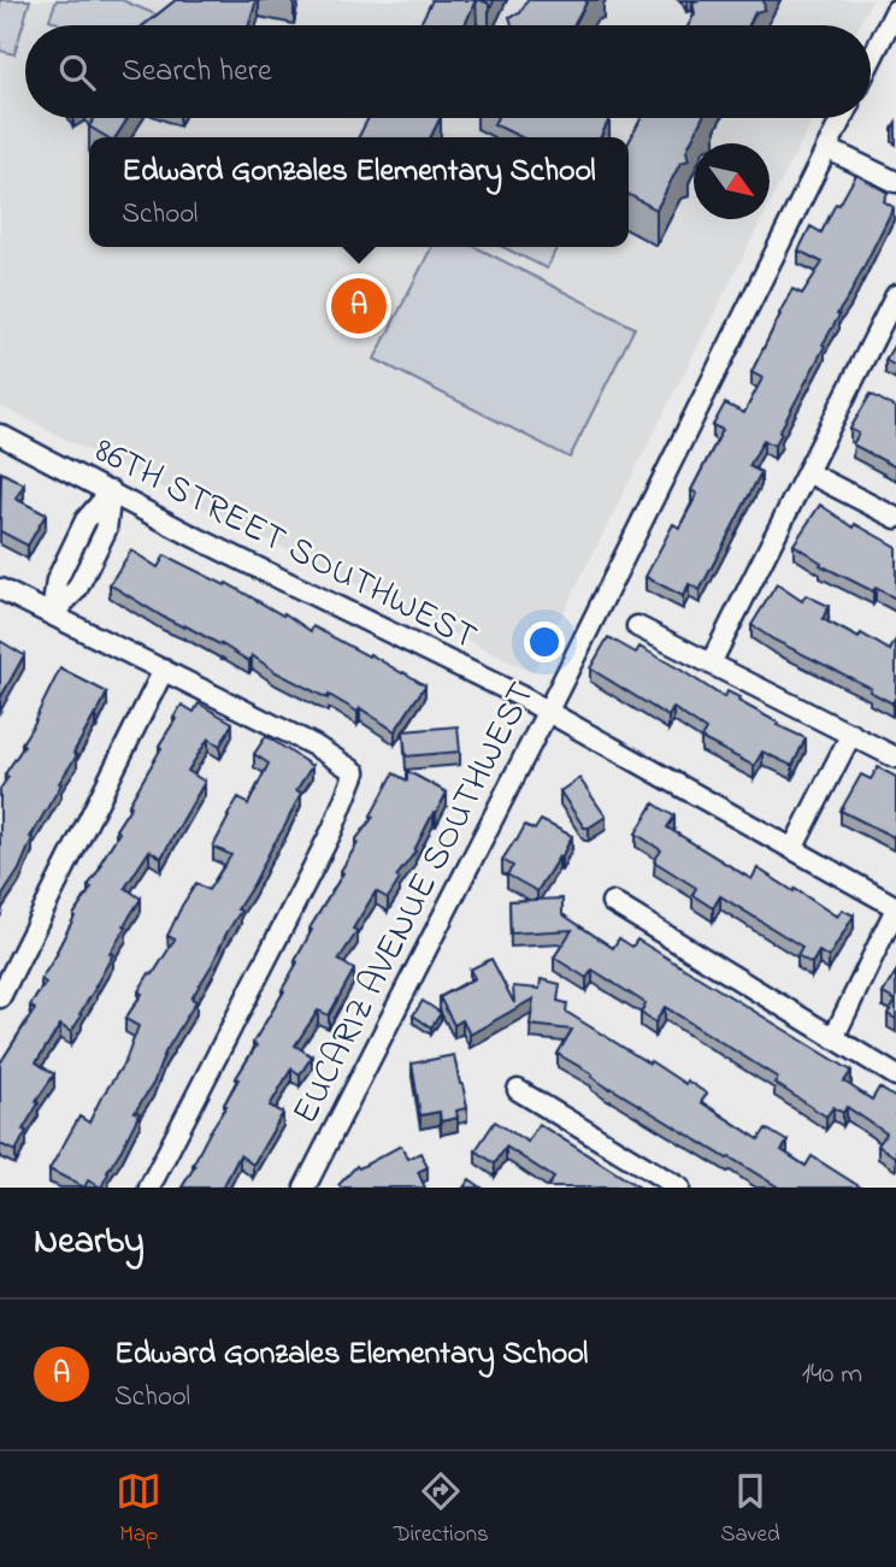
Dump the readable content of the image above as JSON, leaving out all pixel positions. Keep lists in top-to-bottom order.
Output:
{
  "streets": {
    "street": ["86TH STREET SOUTHWEST", "EUCARIZ AVENUE SOUTHWEST"]
  },
  "crossings": [
    ["86TH STREET SOUTHWEST", "EUCARIZ AVENUE SOUTHWEST"]
  ],
  "north": "bottom right",
  "page": {
    "search": "Search here",
    "popup": ["Edward Gonzales Elementary School", "School"],
    "pins": "A",
    "heading": "Nearby",
    "list": [
      {
        "mark": "A",
        "name": "Edward Gonzales Elementary School",
        "note": "School",
        "value": "140 m"
      }
    ],
    "nav": ["Map", "Directions", "Saved"]
  }
}
